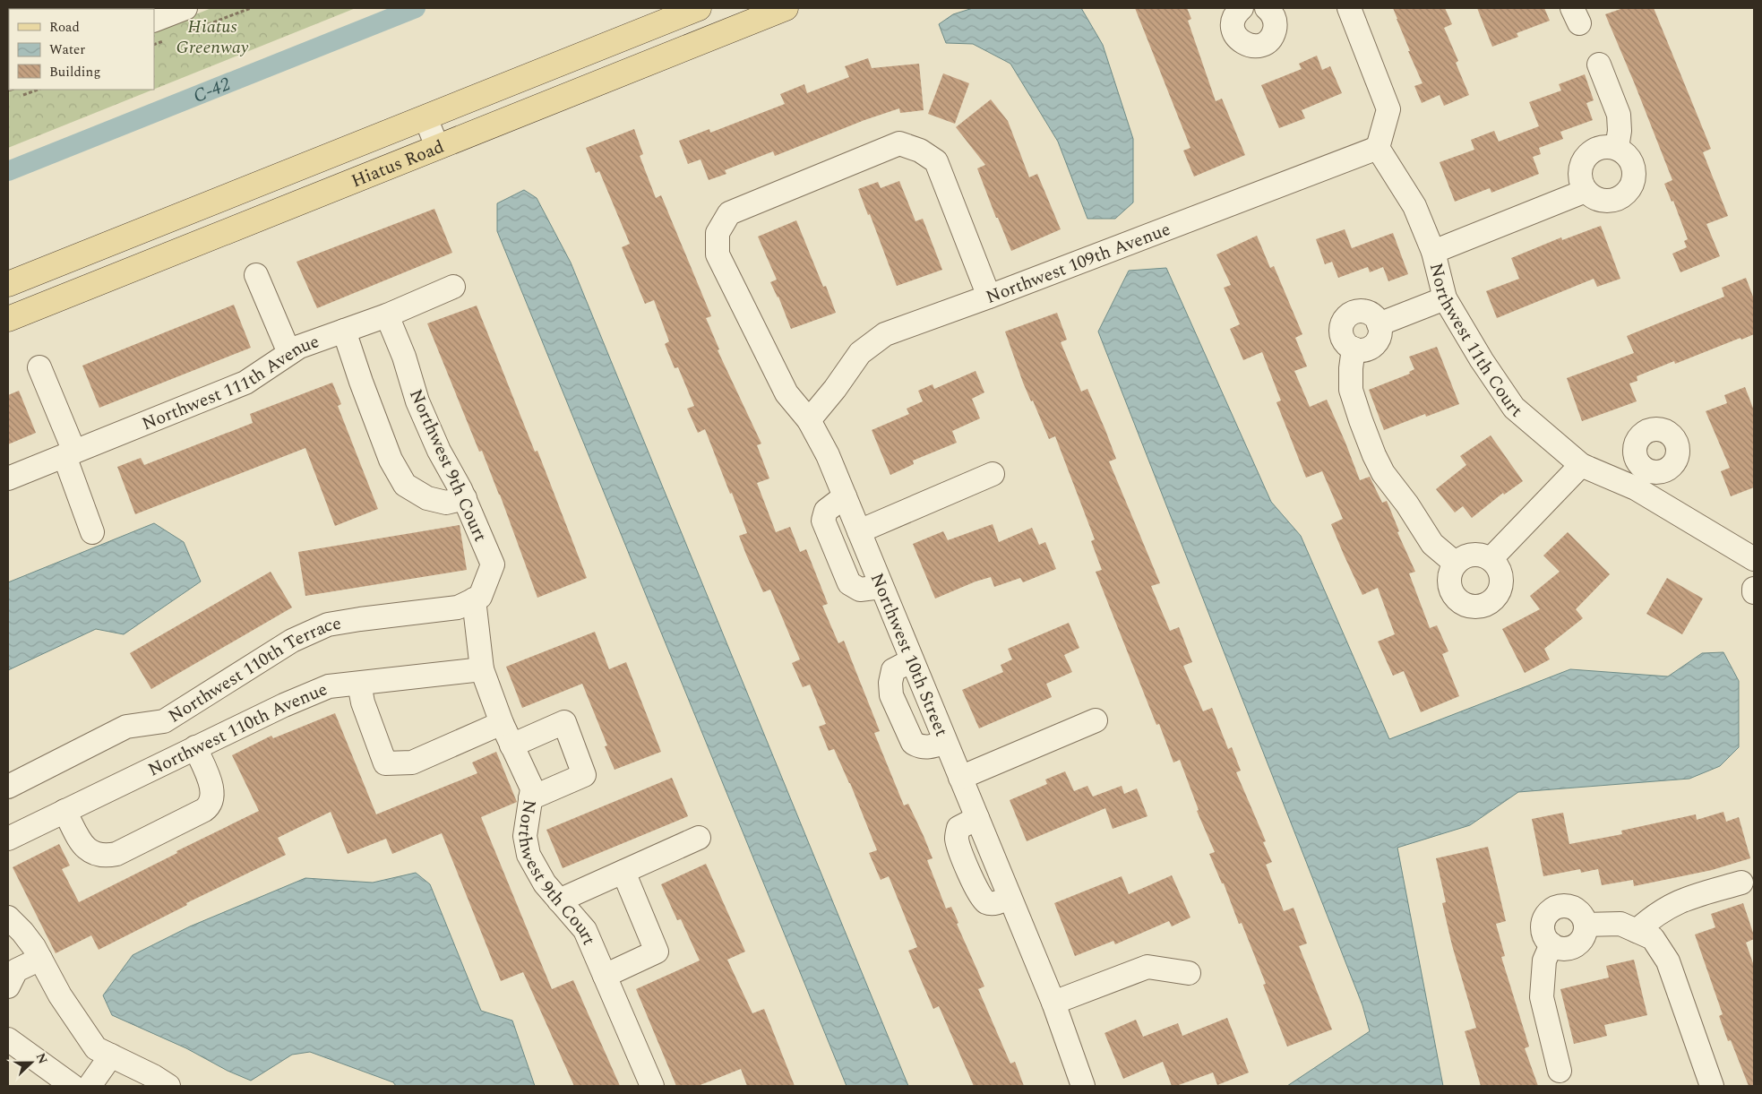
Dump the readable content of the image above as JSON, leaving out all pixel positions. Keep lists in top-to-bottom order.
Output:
{
  "streets": {
    "main road": ["Hiatus Road"],
    "street": [
      "Northwest 109th Avenue",
      "Northwest 11th Court",
      "Northwest 111th Avenue",
      "Northwest 9th Court",
      "Northwest 10th Street",
      "Northwest 110th Terrace",
      "Northwest 110th Avenue"
    ]
  },
  "crossings": [
    ["Northwest 109th Avenue", "Northwest 11th Court"],
    ["Northwest 109th Avenue", "Northwest 10th Street"],
    ["Northwest 111th Avenue", "Northwest 9th Court"],
    ["Northwest 9th Court", "Northwest 110th Terrace"],
    ["Northwest 9th Court", "Northwest 110th Avenue"]
  ],
  "water": ["C-42"],
  "parks": ["Hiatus Greenway"],
  "legend": ["Road", "Water", "Building"],
  "north": "right"
}
